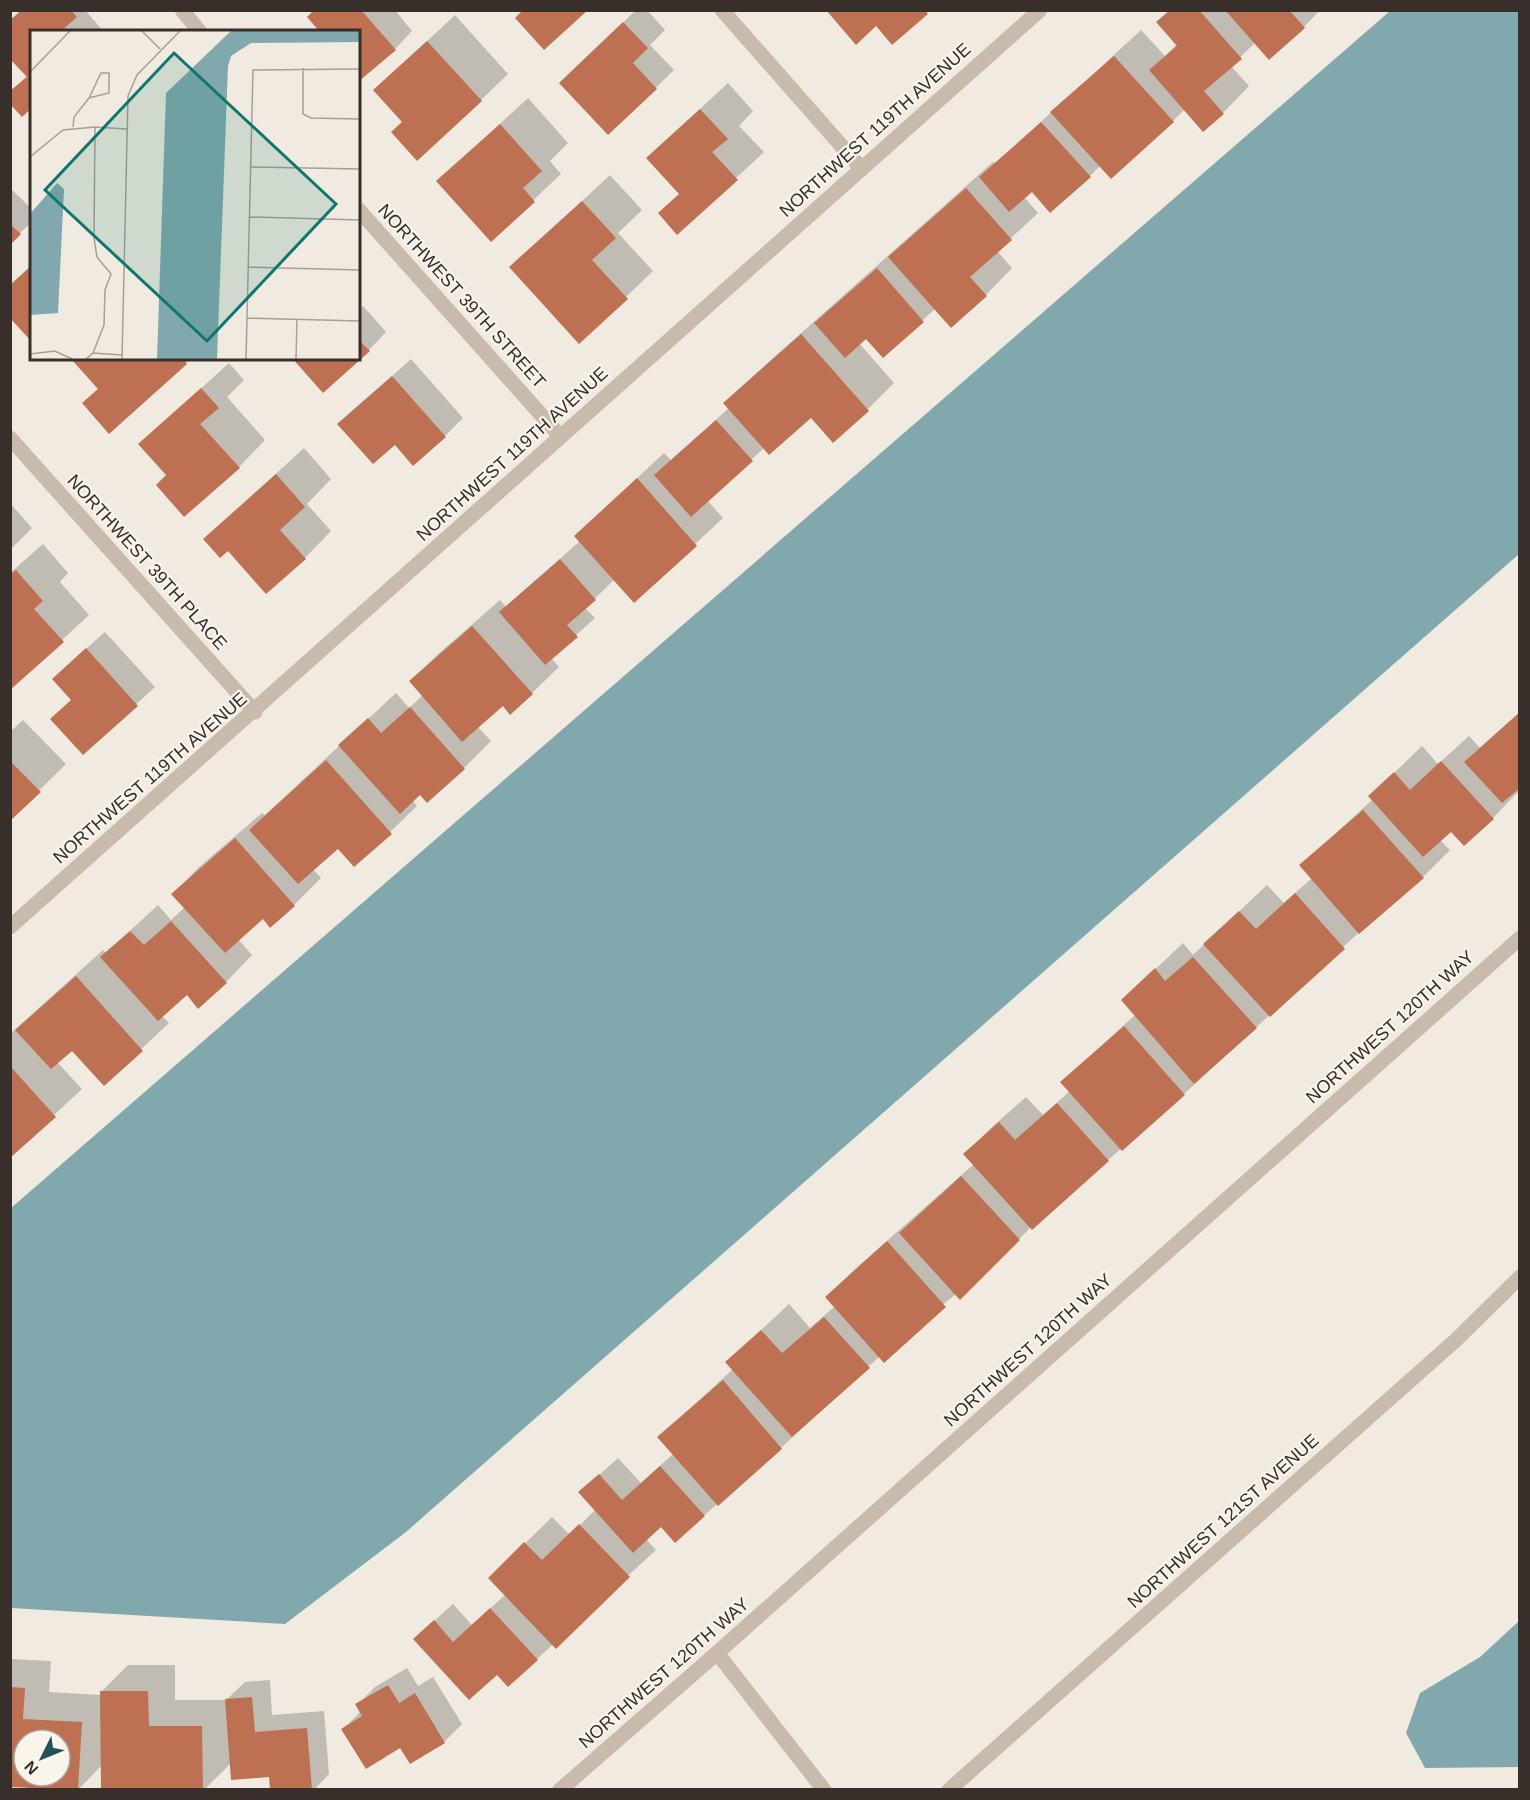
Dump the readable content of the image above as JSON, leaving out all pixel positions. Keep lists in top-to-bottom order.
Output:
{
  "streets": {
    "street": [
      "NORTHWEST 119TH AVENUE",
      "NORTHWEST 39TH STREET",
      "NORTHWEST 39TH PLACE",
      "NORTHWEST 120TH WAY",
      "NORTHWEST 121ST AVENUE"
    ]
  },
  "crossings": [
    ["NORTHWEST 119TH AVENUE", "NORTHWEST 39TH STREET"],
    ["NORTHWEST 119TH AVENUE", "NORTHWEST 39TH PLACE"]
  ],
  "north": "bottom left"
}
